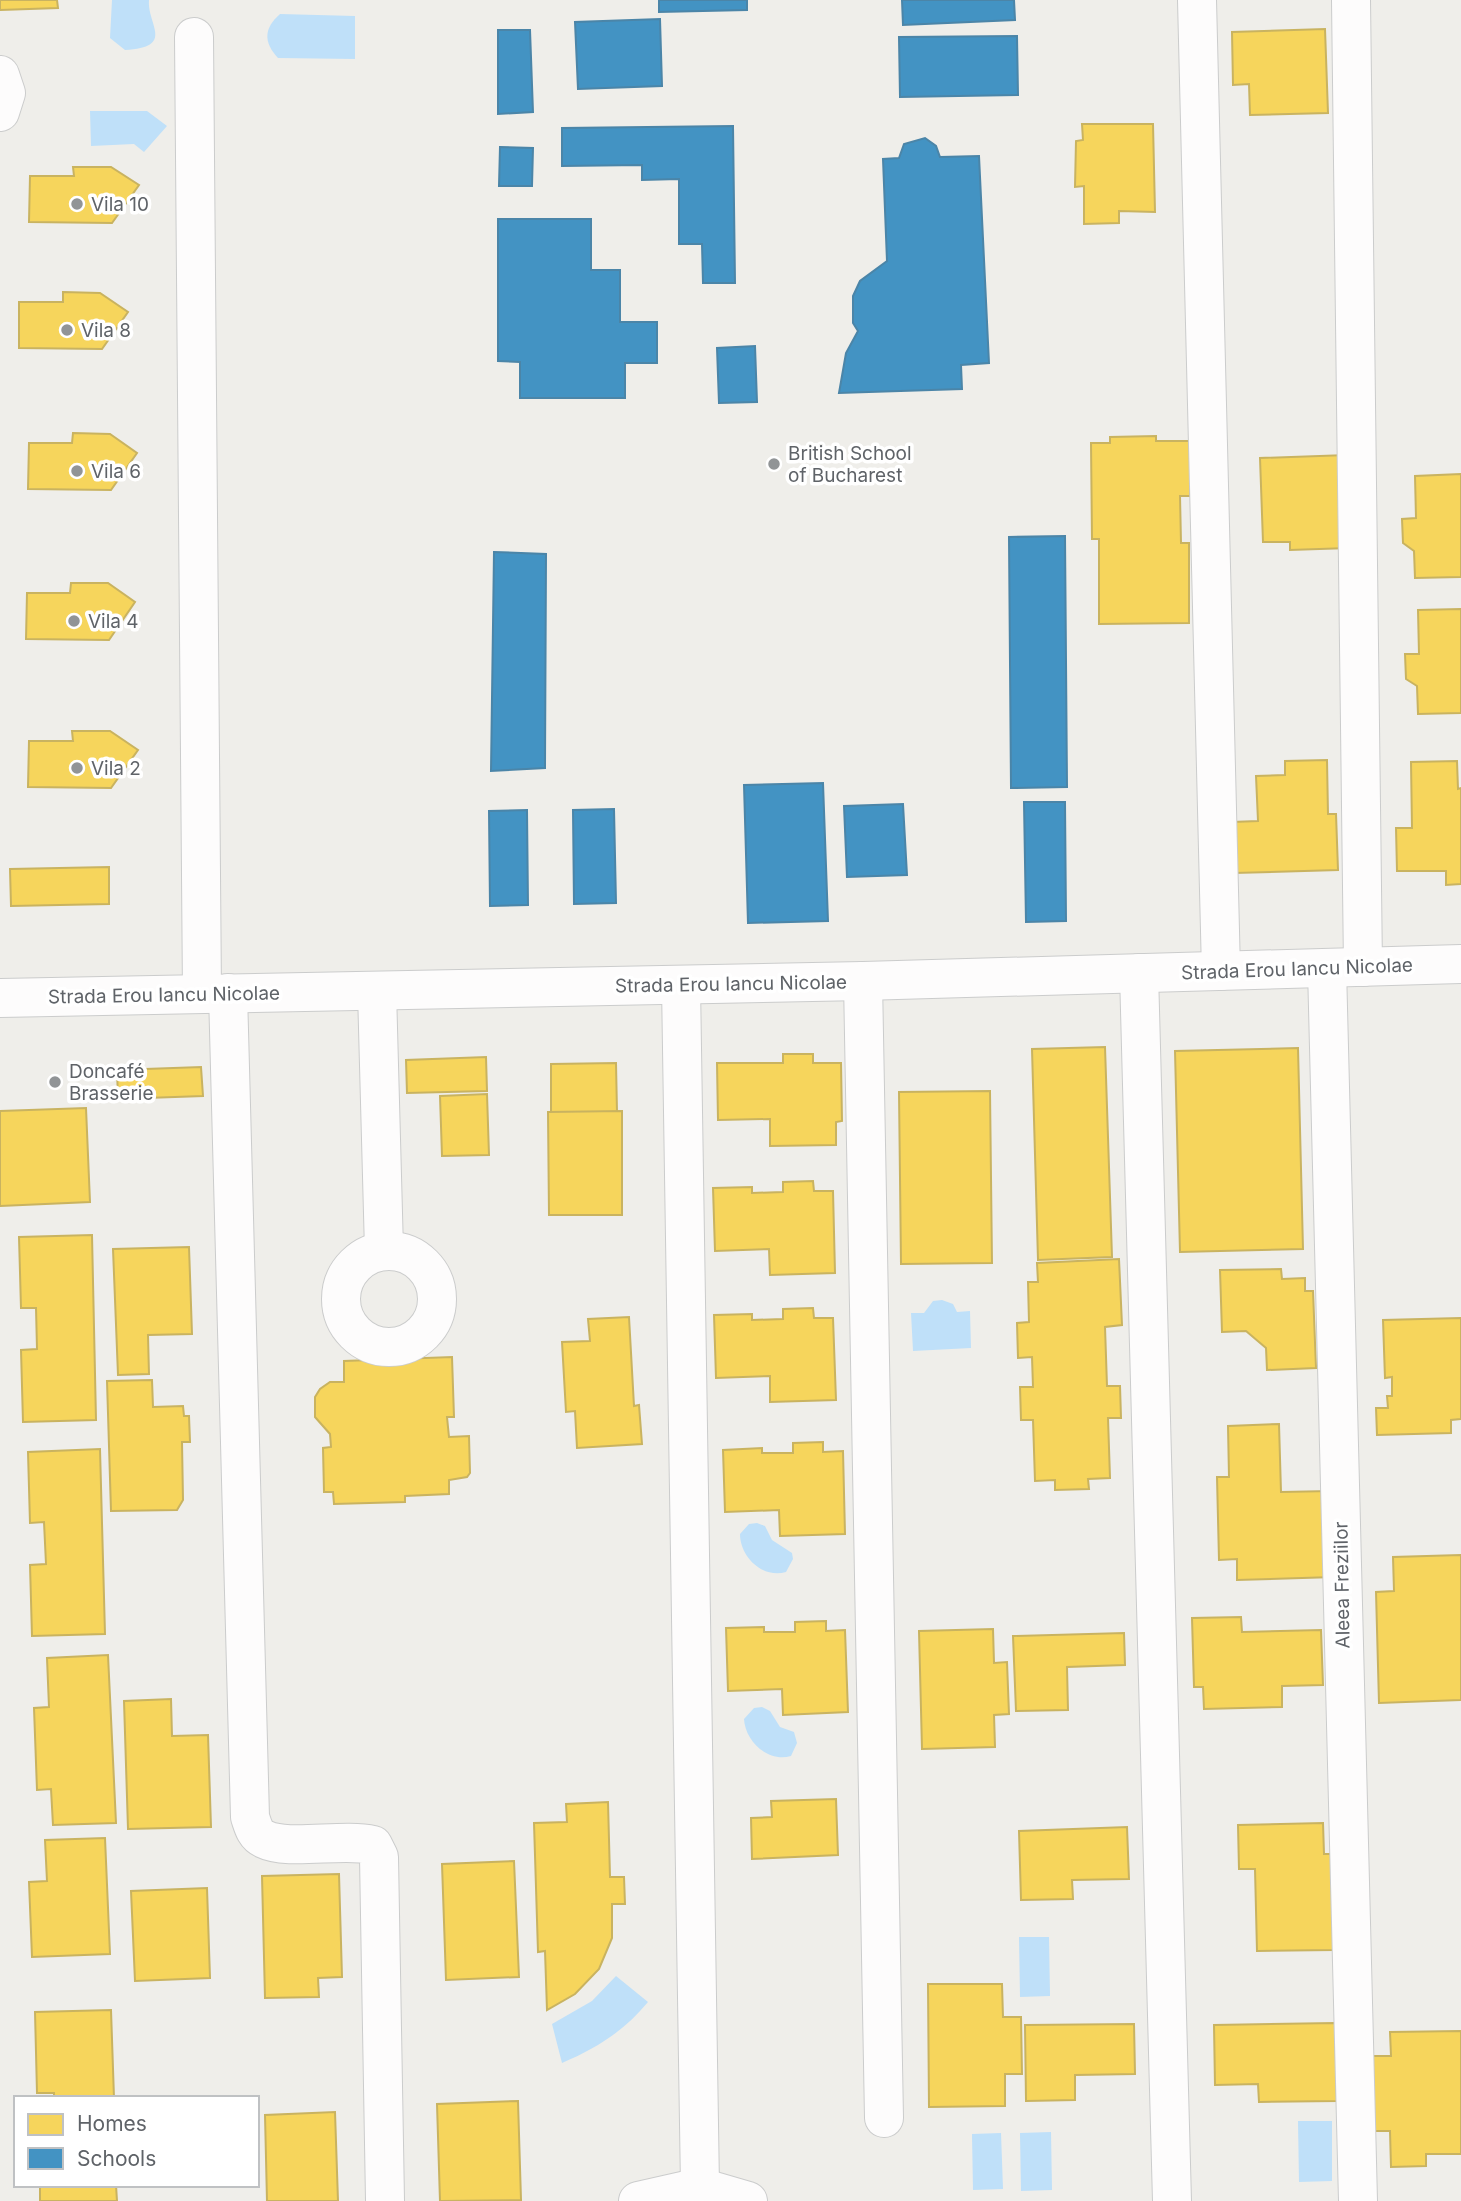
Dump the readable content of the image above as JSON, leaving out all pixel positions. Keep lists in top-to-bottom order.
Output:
{
  "streets": {
    "street": ["Strada Erou Iancu Nicolae", "Aleea Freziilor"]
  },
  "crossings": [
    ["Strada Erou Iancu Nicolae", "Aleea Freziilor"]
  ],
  "places": [
    "Vila 10",
    "Vila 8",
    "British School of Bucharest",
    "Vila 6",
    "Vila 4",
    "Vila 2",
    "Doncafé Brasserie"
  ],
  "legend": ["Homes", "Schools"]
}
